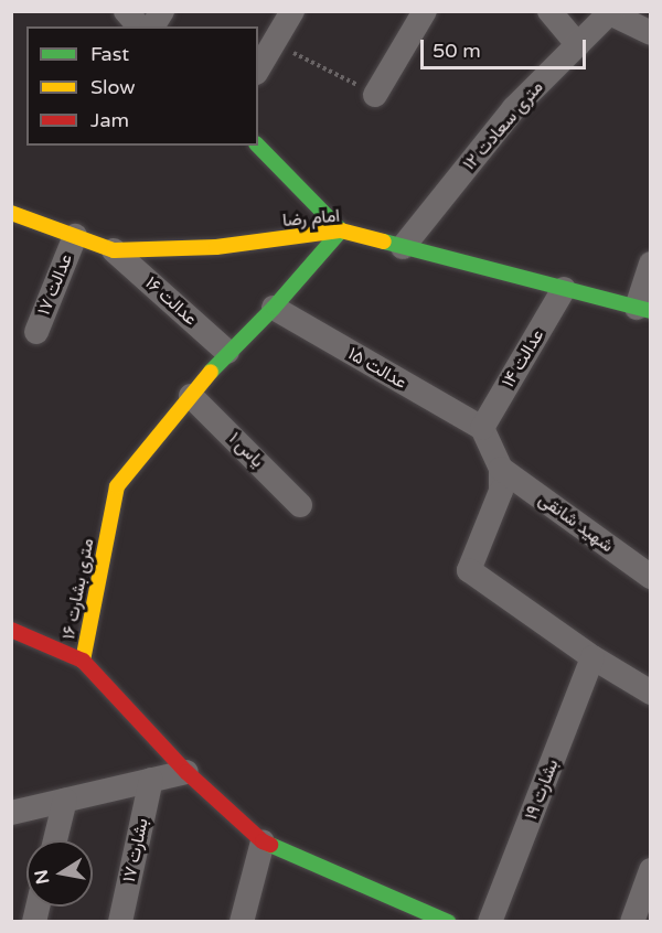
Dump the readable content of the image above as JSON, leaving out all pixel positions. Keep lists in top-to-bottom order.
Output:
{
  "streets": {
    "street": [
      "۱۲ متری سعادت",
      "امام رضا",
      "عدالت ۱۷",
      "عدالت ۱۶",
      "عدالت ۱۴",
      "عدالت ۱۵",
      "یاس ۱",
      "شهید شانقی",
      "۱۶ متری بشارت",
      "بشارت ۱۹",
      "بشارت ۱۷"
    ]
  },
  "crossings": [
    ["۱۲ متری سعادت", "امام رضا"],
    ["امام رضا", "عدالت ۱۷"],
    ["امام رضا", "عدالت ۱۶"],
    ["امام رضا", "عدالت ۱۴"],
    ["امام رضا", "۱۶ متری بشارت"],
    ["عدالت ۱۶", "۱۶ متری بشارت"],
    ["عدالت ۱۴", "عدالت ۱۵"],
    ["عدالت ۱۵", "۱۶ متری بشارت"],
    ["یاس ۱", "۱۶ متری بشارت"]
  ],
  "legend": ["Fast", "Slow", "Jam"],
  "scale_bar": "50 m",
  "north": "left"
}
